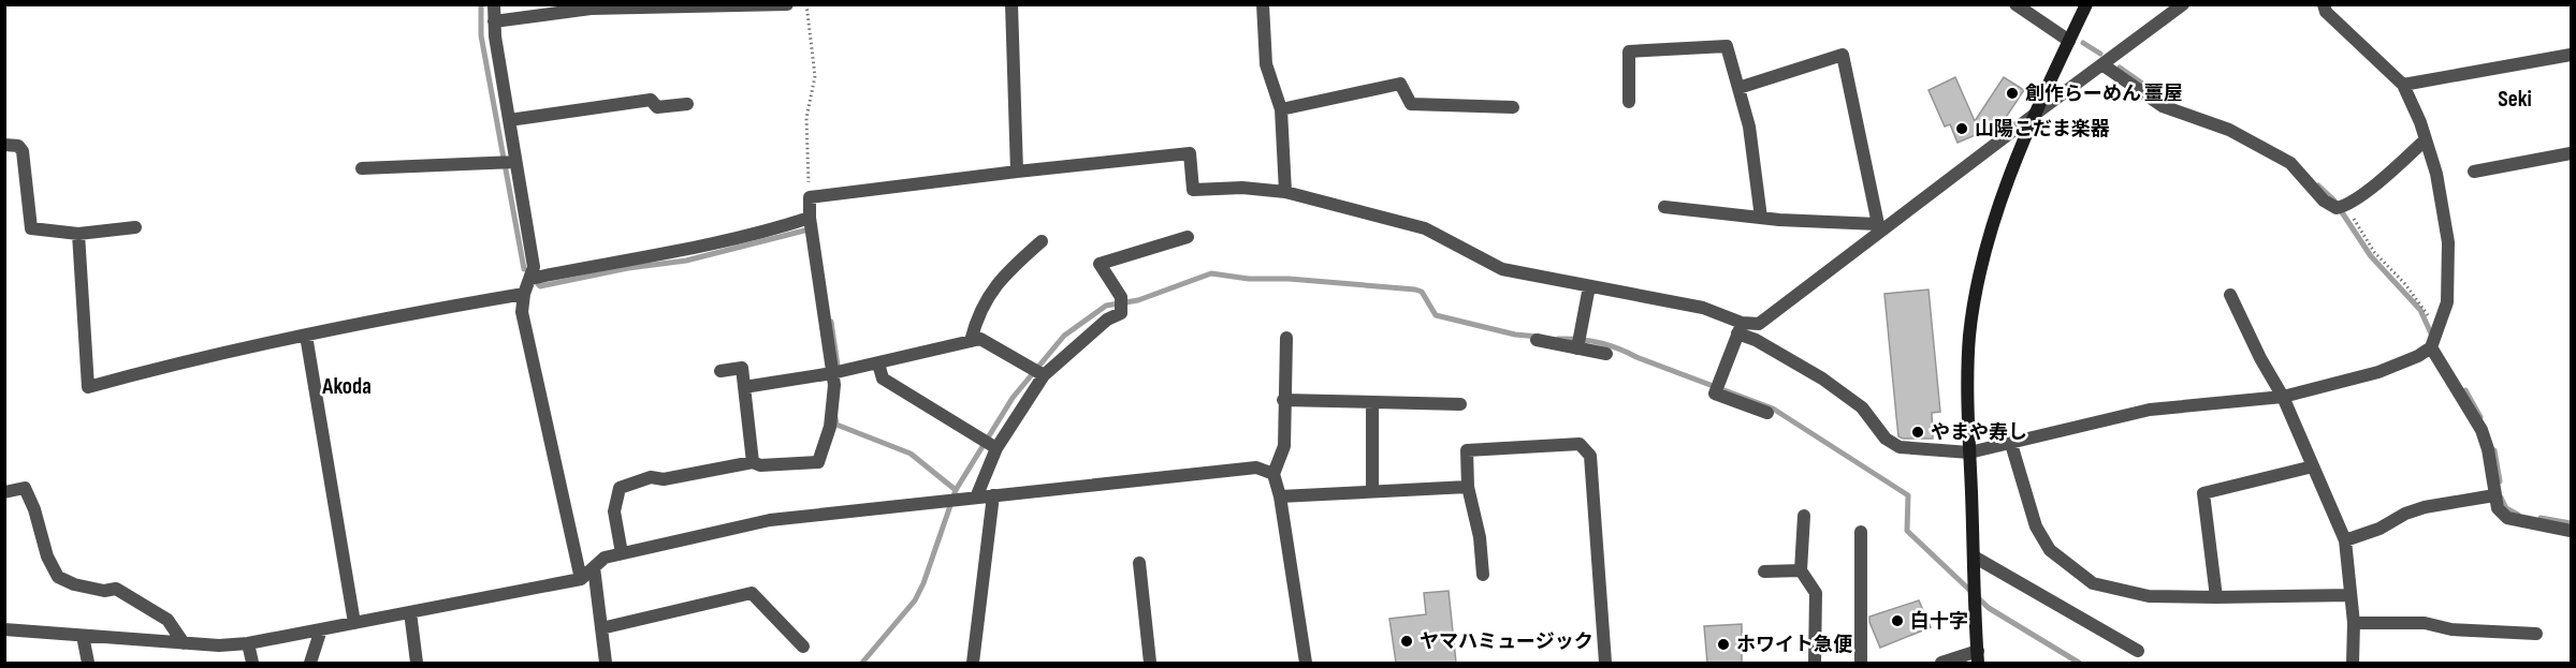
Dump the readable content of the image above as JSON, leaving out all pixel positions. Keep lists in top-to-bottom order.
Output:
{
  "districts": ["Seki", "Akoda"],
  "places": [
    "創作らーめん 薑屋",
    "山陽こだま楽器",
    "やまや寿し",
    "白十字",
    "ヤマハミュージック",
    "ホワイト急便"
  ]
}
